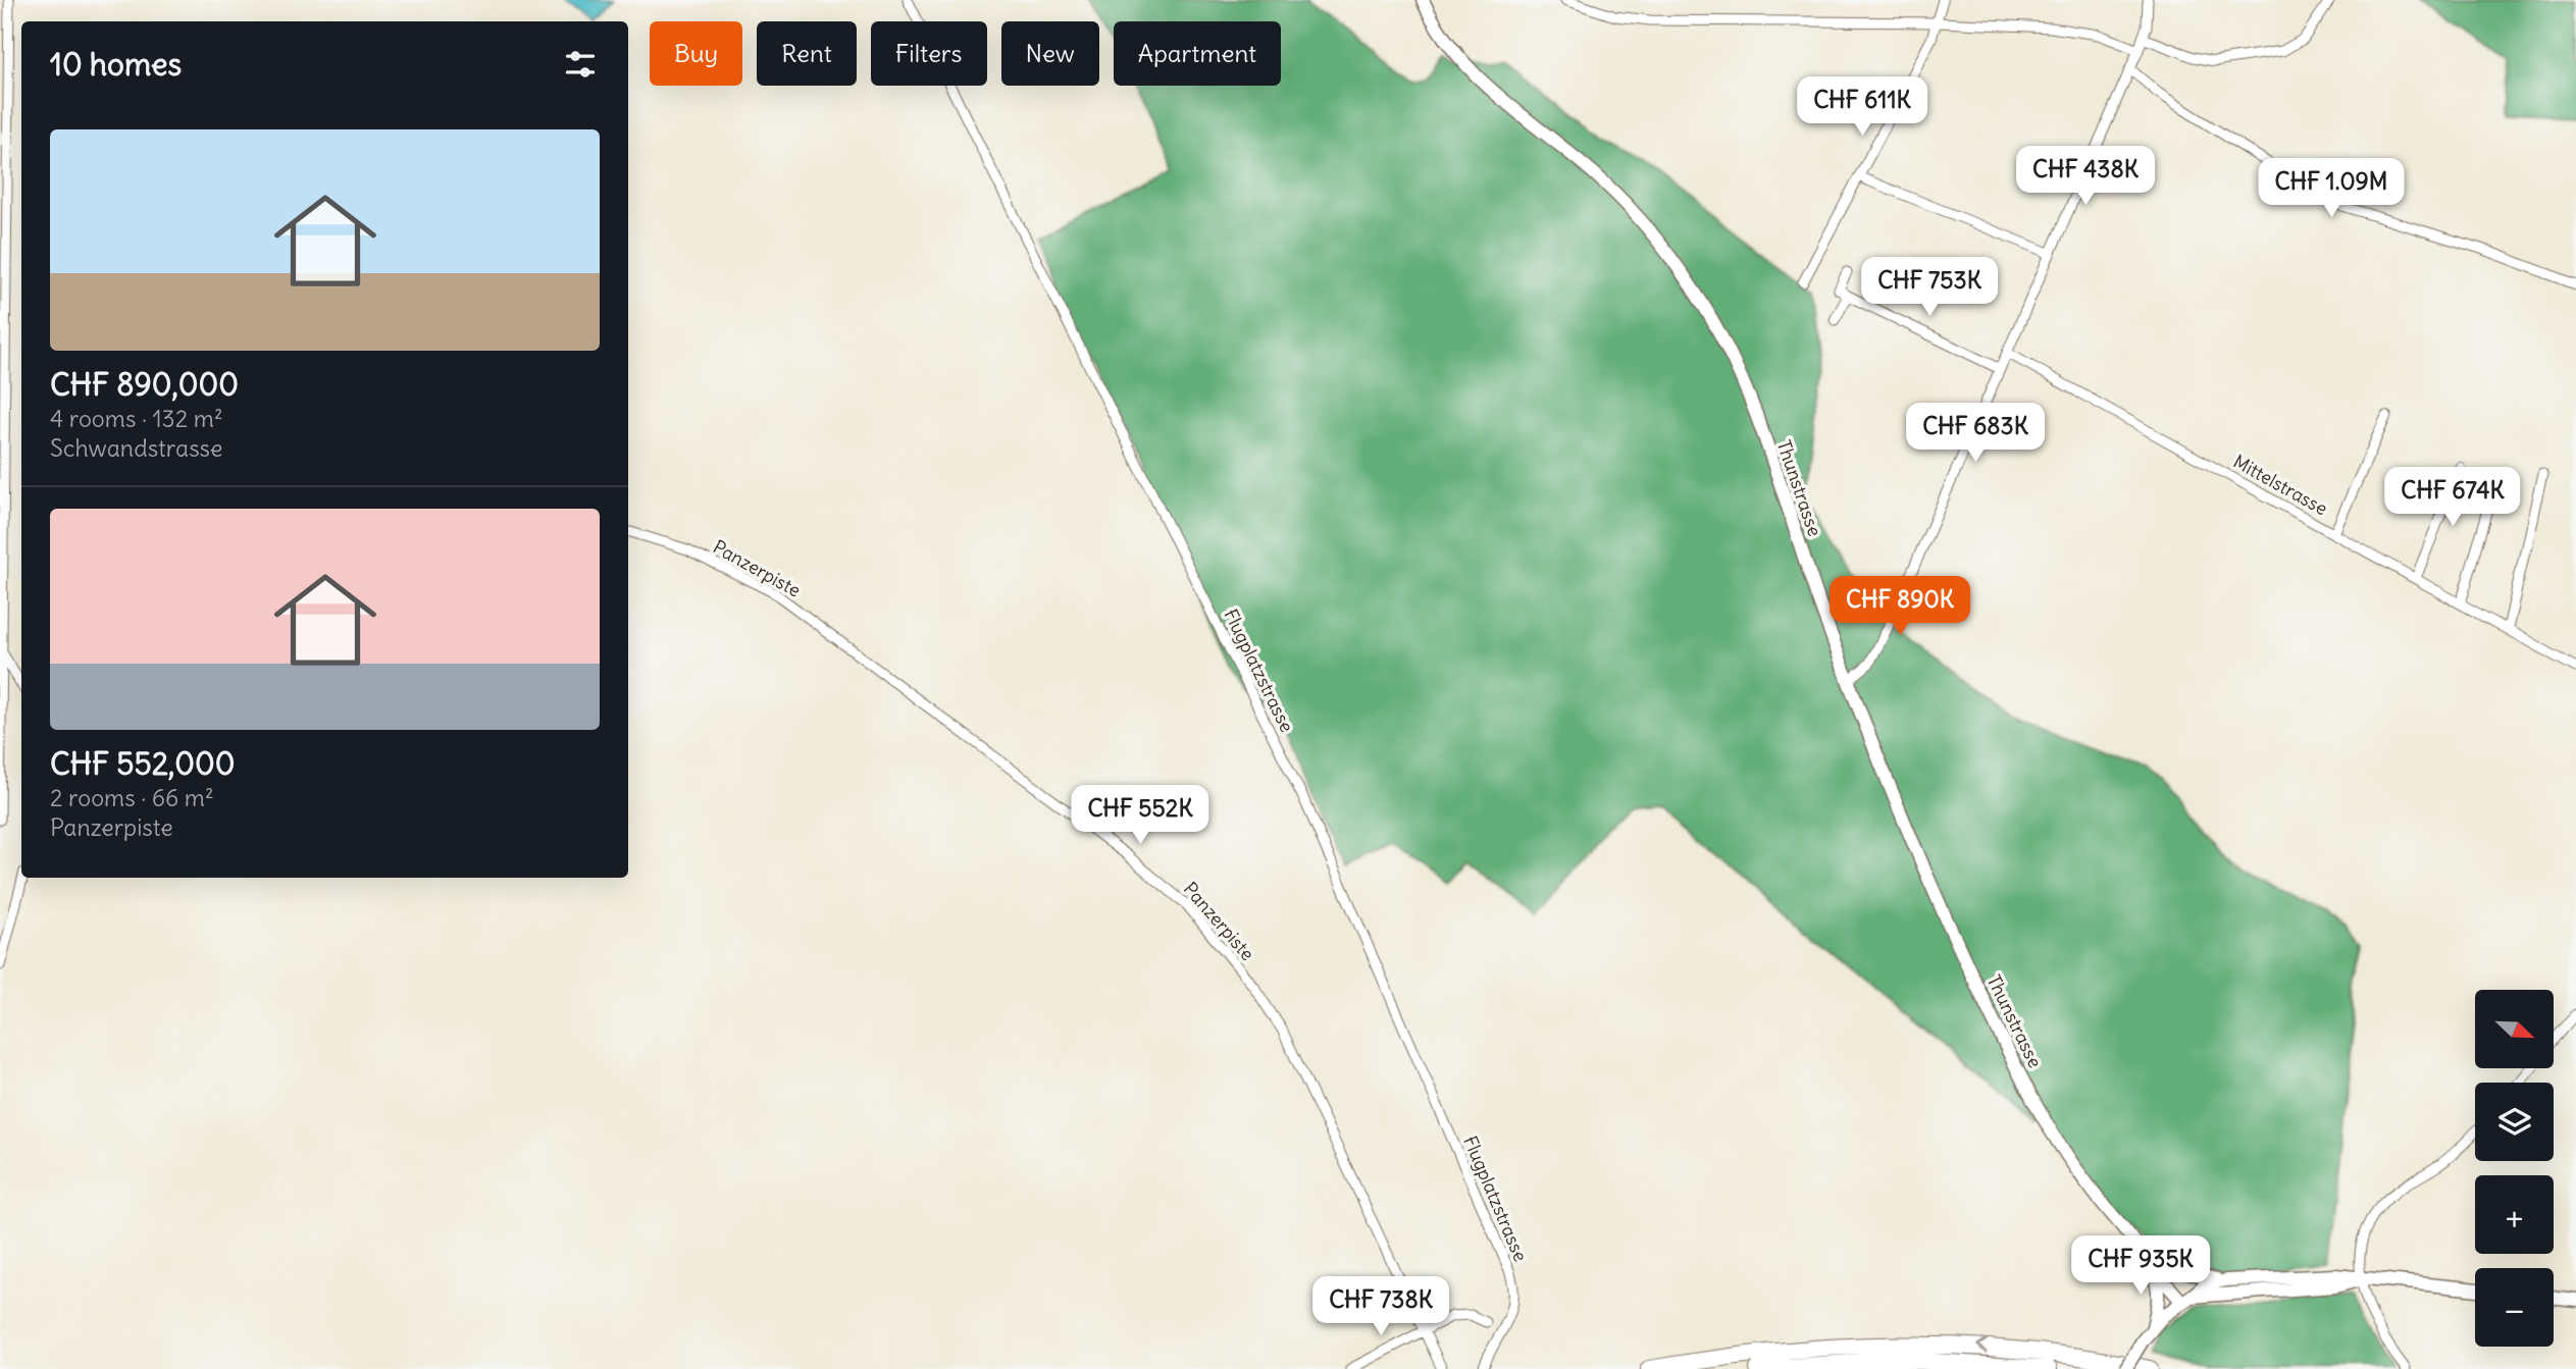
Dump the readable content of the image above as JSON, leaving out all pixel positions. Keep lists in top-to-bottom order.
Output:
{
  "streets": {
    "street": [
      "Mittelstrasse",
      "Thunstrasse",
      "Panzerpiste",
      "Flugplatzstrasse"
    ]
  },
  "north": "bottom right",
  "page": {
    "chip": [
      "Buy",
      "Rent",
      "Filters",
      "New",
      "Apartment"
    ],
    "heading": "10 homes",
    "price": [
      "CHF 611K",
      "CHF 438K",
      "CHF 1.09M",
      "CHF 753K",
      "CHF 683K",
      "CHF 674K",
      "CHF 890K",
      "CHF 552K",
      "CHF 935K",
      "CHF 738K"
    ],
    "list": [
      {
        "name": "CHF 890,000",
        "note": "4 rooms · 132 m² · Schwandstrasse"
      },
      {
        "name": "CHF 552,000",
        "note": "2 rooms · 66 m² · Panzerpiste"
      }
    ],
    "map_buttons": ["+", "−"]
  }
}
